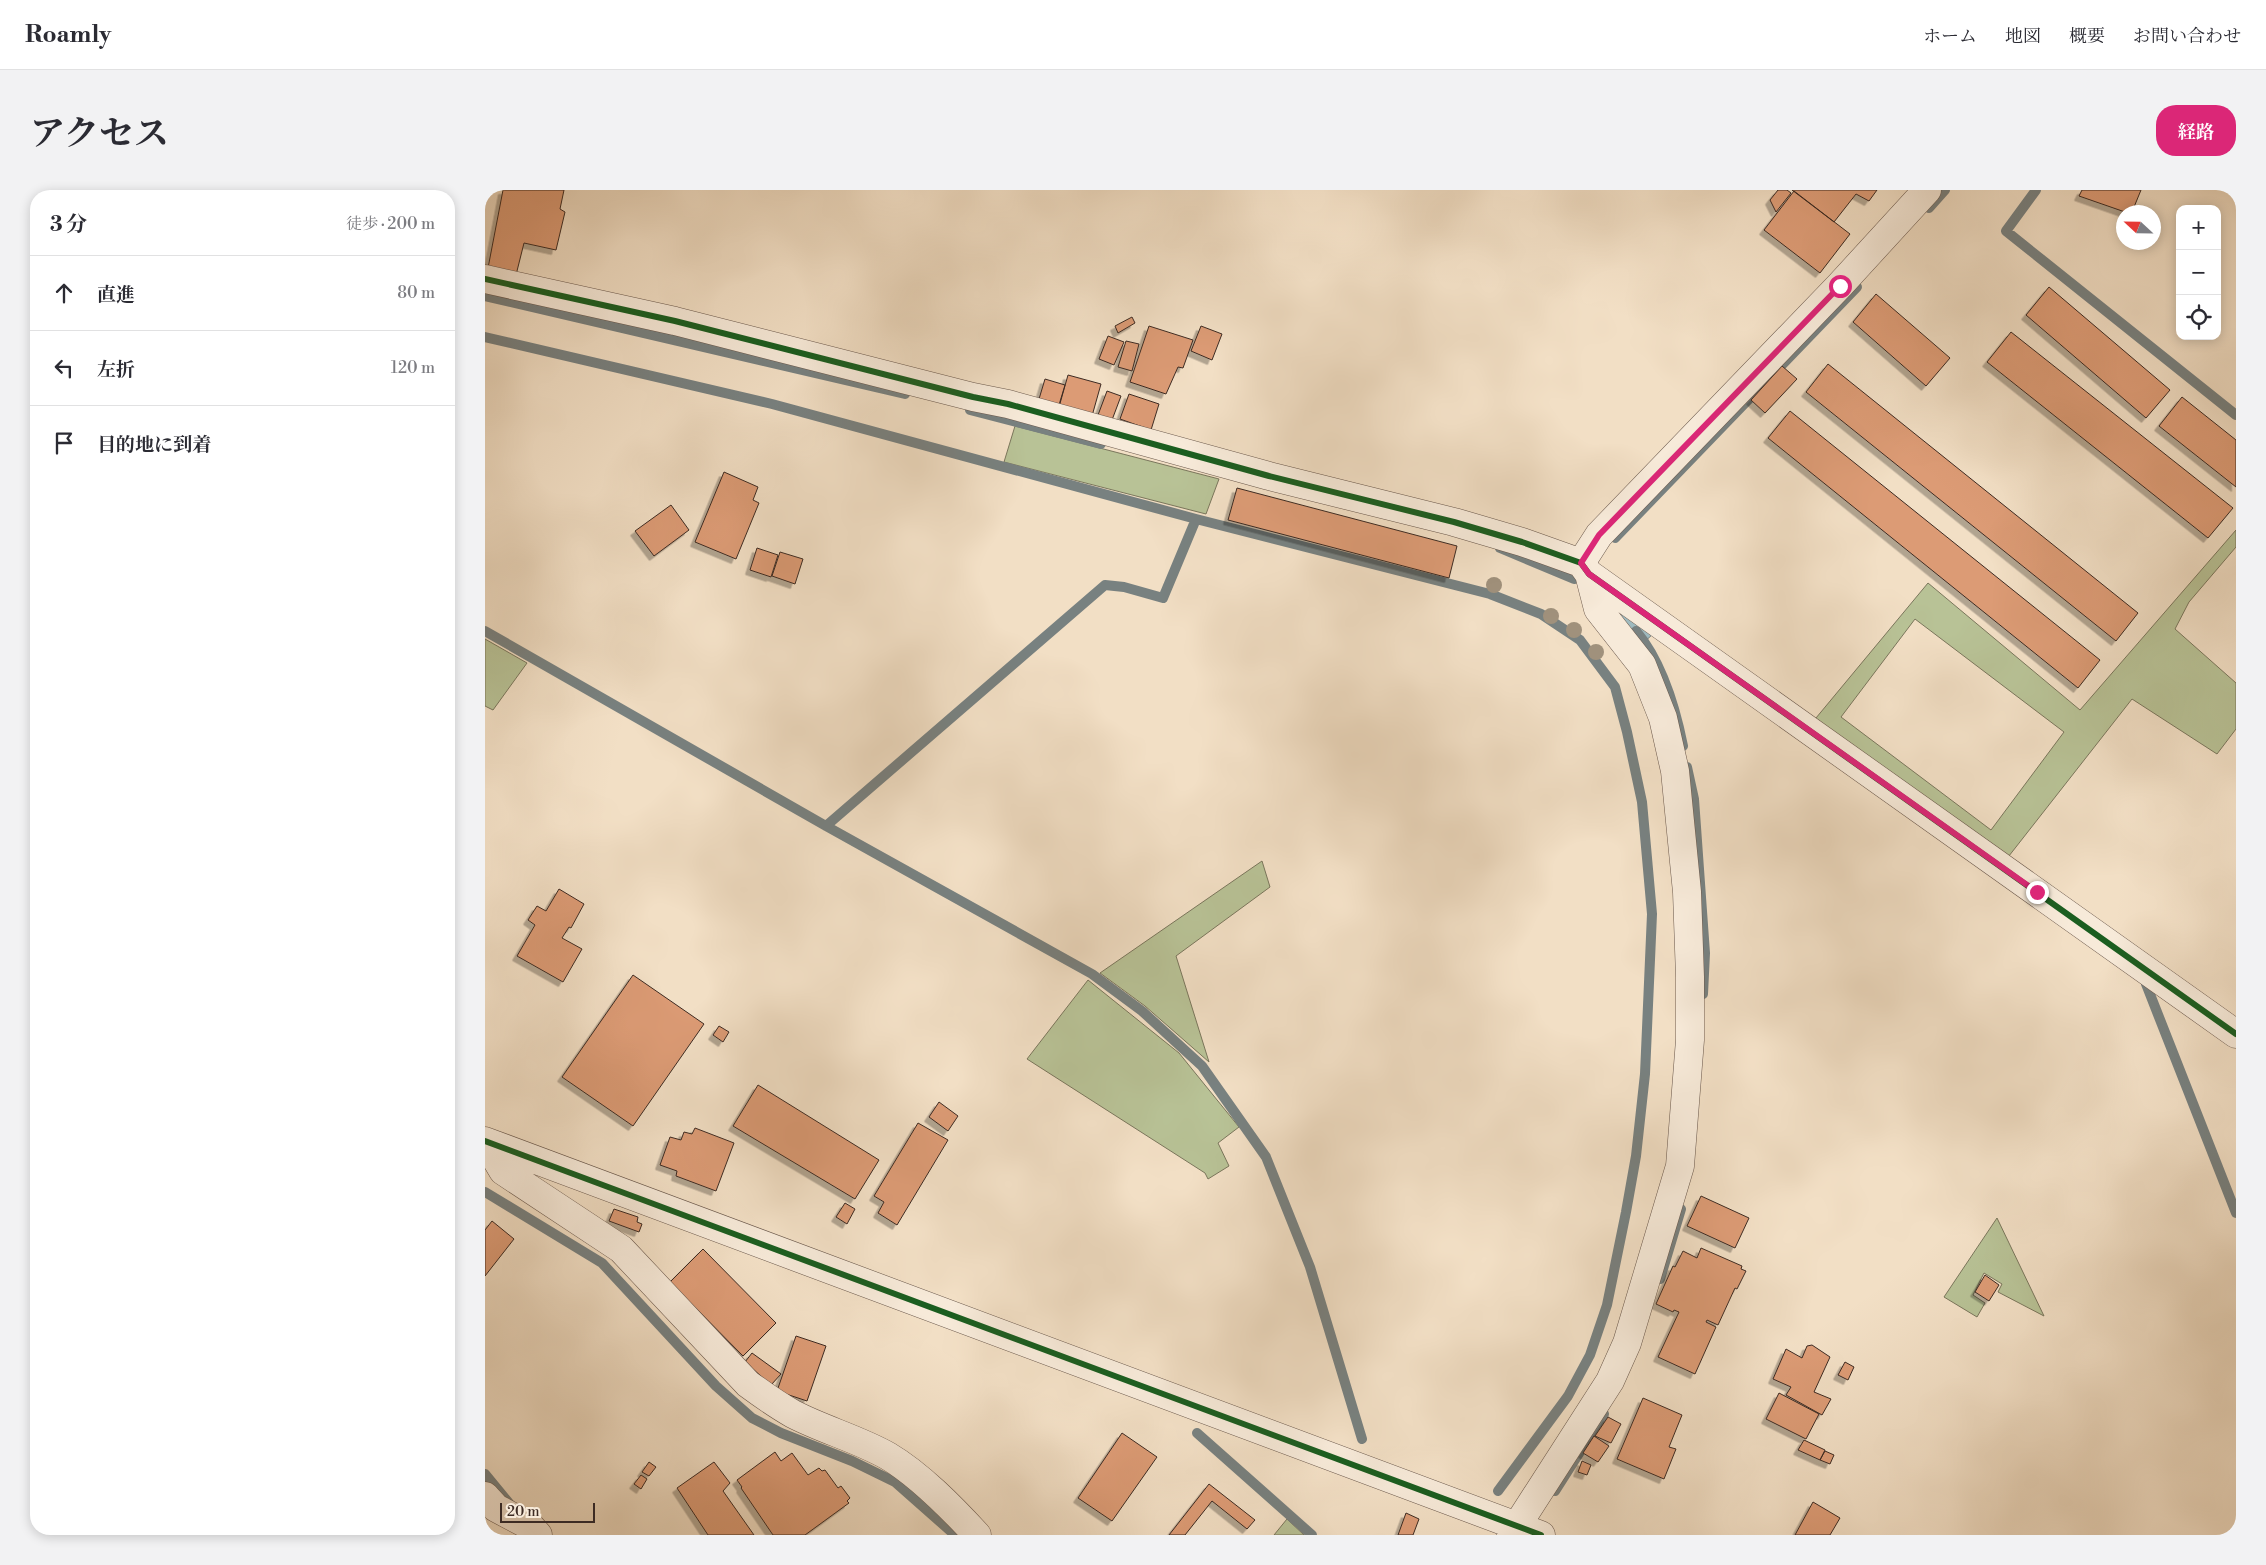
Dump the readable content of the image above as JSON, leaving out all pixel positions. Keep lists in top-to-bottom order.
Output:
{
  "scale_bar": "20 m",
  "north": "left",
  "page": {
    "header": "Roamly",
    "nav": [
      "ホーム",
      "地図",
      "概要",
      "お問い合わせ"
    ],
    "title": "アクセス",
    "buttons": "経路",
    "heading": ["3 分", "徒歩 · 200 m"],
    "map_buttons": ["+", "−"],
    "list": [
      ["直進", "80 m"],
      ["左折", "120 m"],
      "目的地に到着"
    ],
    "scale": "20 m"
  }
}
